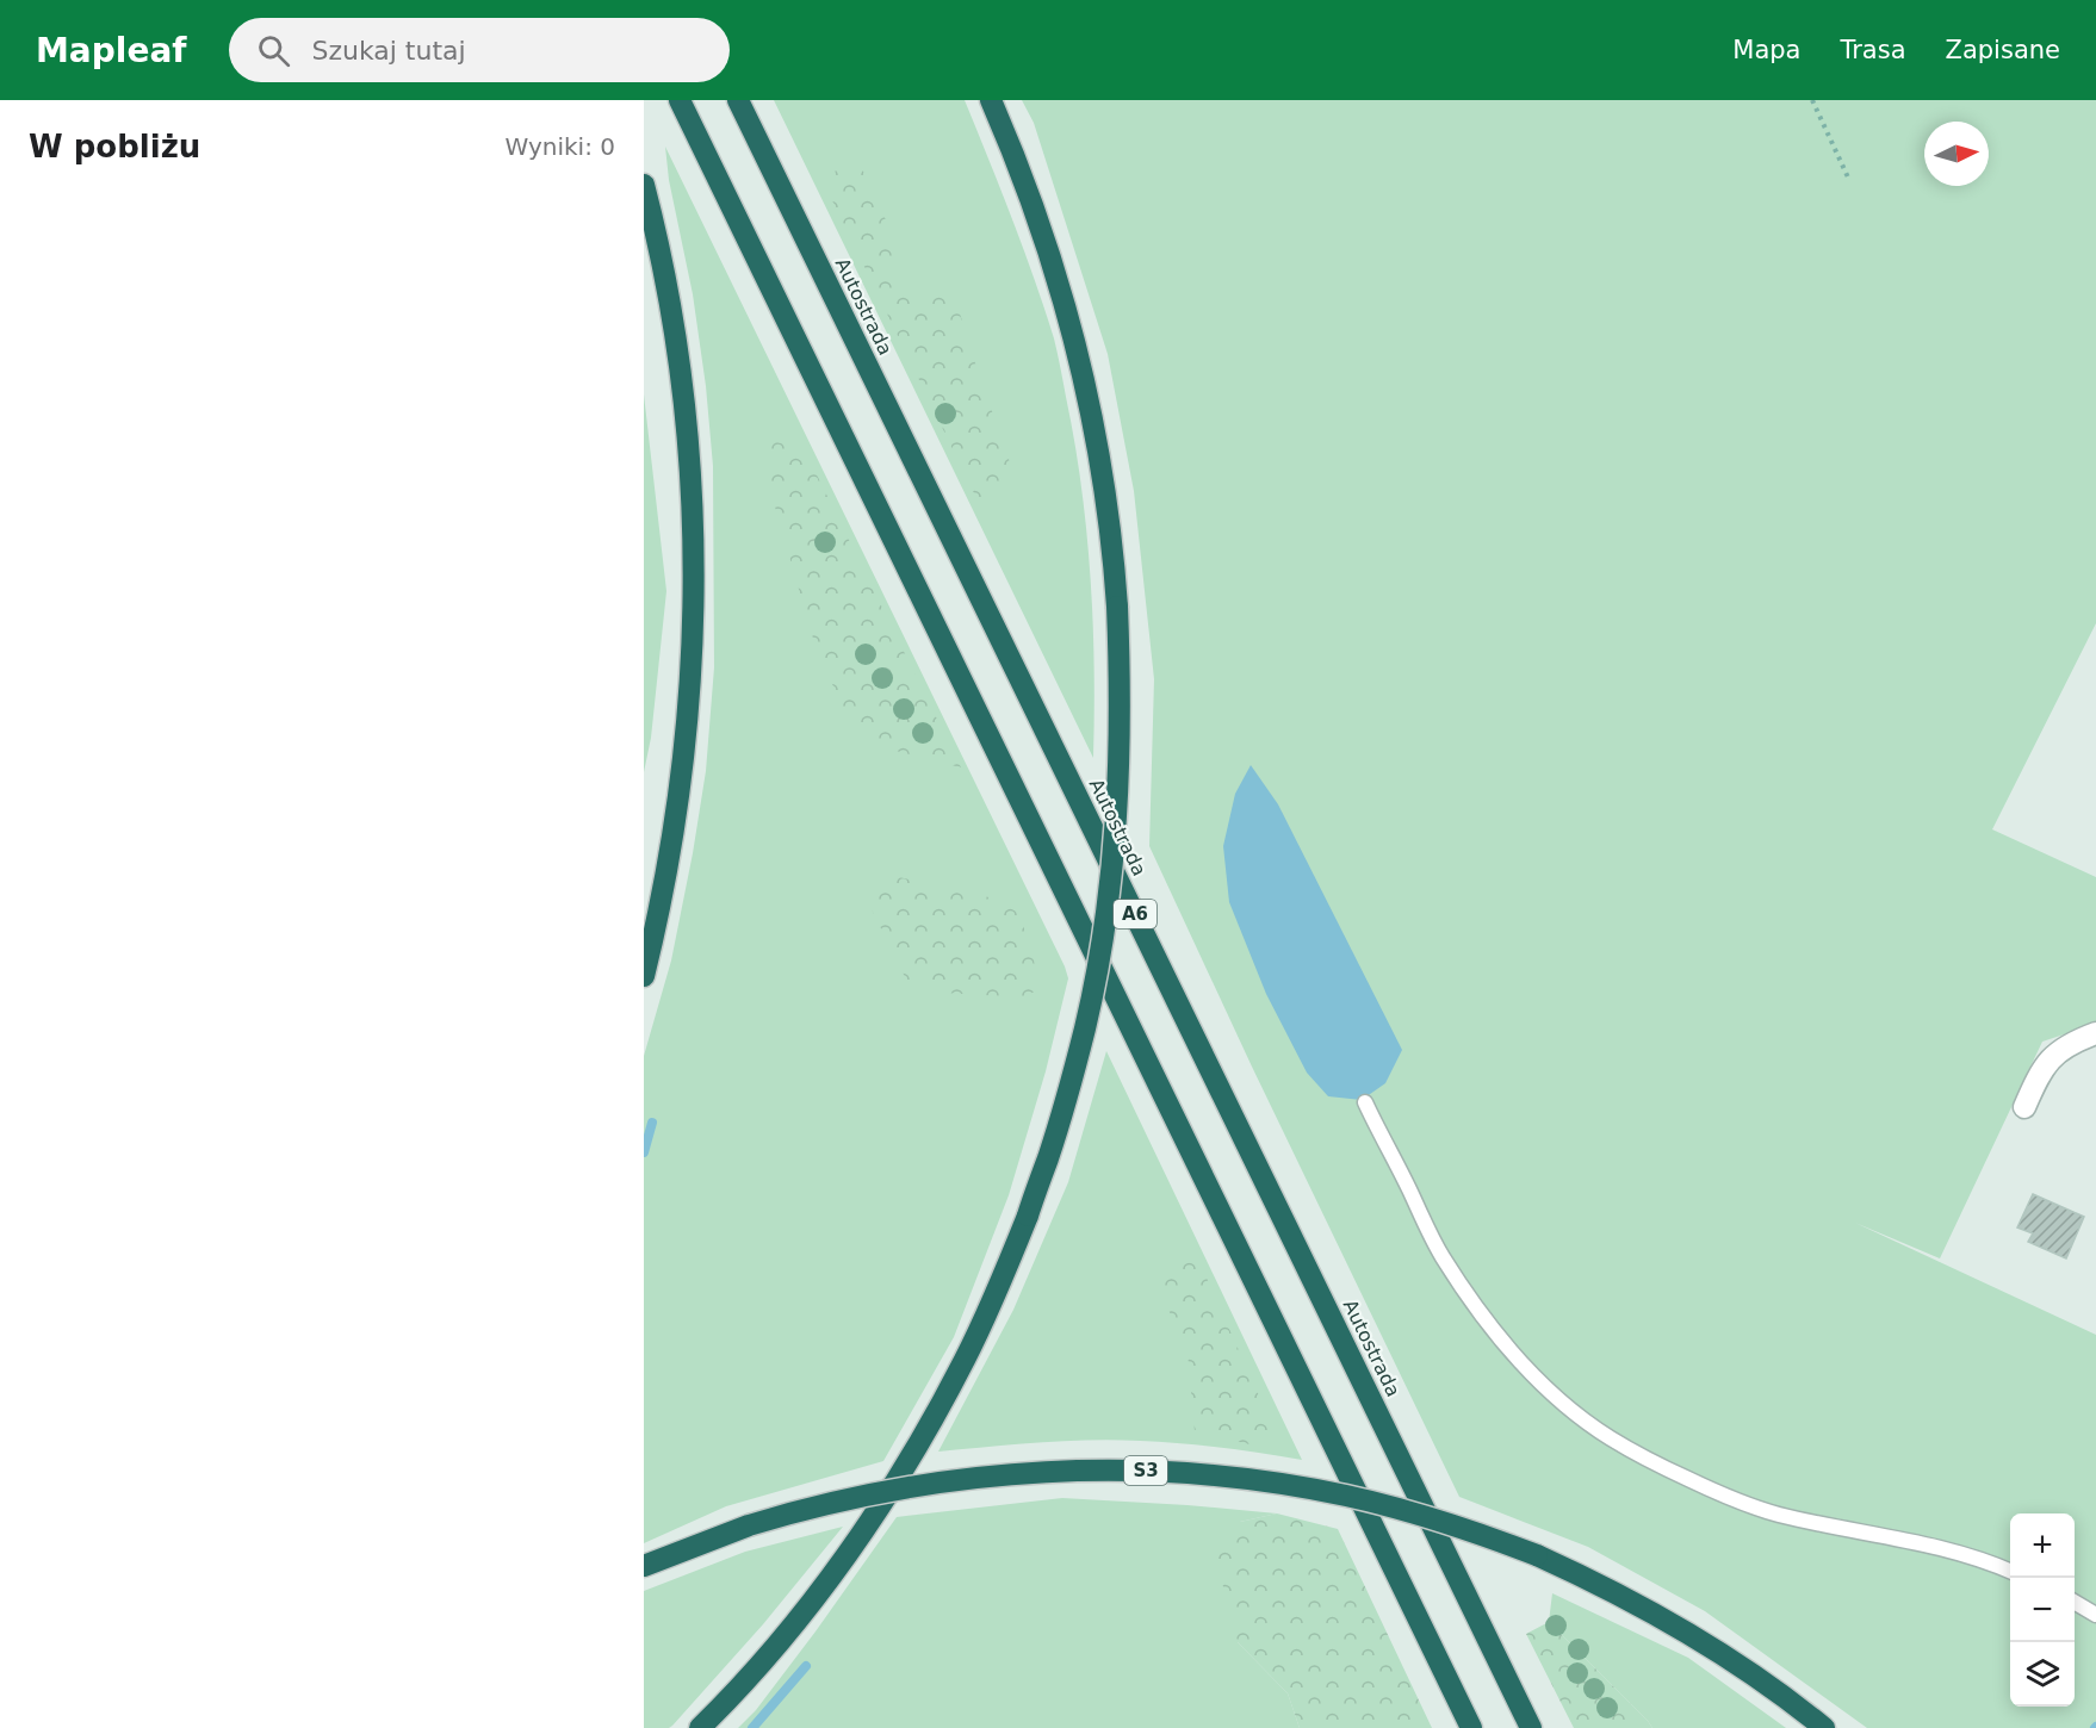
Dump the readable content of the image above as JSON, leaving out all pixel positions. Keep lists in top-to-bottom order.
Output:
{
  "streets": {
    "highway": ["Autostrada", "A6", "S3"]
  },
  "north": "right",
  "page": {
    "header": "Mapleaf",
    "search": "Szukaj tutaj",
    "nav": ["Mapa", "Trasa", "Zapisane"],
    "heading": ["W pobliżu", "Wyniki: 0"],
    "map_buttons": ["+", "−"]
  }
}
